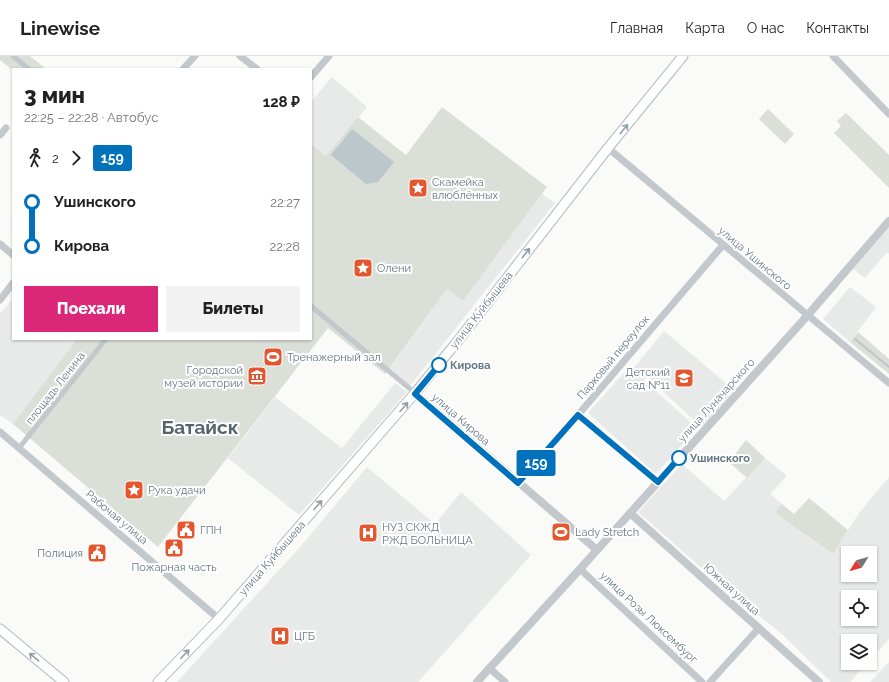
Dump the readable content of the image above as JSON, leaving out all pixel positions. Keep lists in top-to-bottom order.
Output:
{
  "streets": {
    "main road": ["улица Куйбышева"],
    "street": [
      "улица Ушинского",
      "Парковый переулок",
      "площадь Ленина",
      "улица Луначарского",
      "улица Кирова",
      "Рабочая улица",
      "Южная улица",
      "улица Розы Люксембург"
    ]
  },
  "crossings": [
    ["улица Ушинского", "улица Куйбышева"],
    ["улица Ушинского", "Парковый переулок"],
    ["улица Ушинского", "улица Луначарского"],
    ["улица Куйбышева", "улица Кирова"],
    ["улица Куйбышева", "Рабочая улица"],
    ["Парковый переулок", "улица Кирова"],
    ["площадь Ленина", "Рабочая улица"],
    ["улица Луначарского", "улица Кирова"],
    ["улица Луначарского", "Южная улица"],
    ["улица Луначарского", "улица Розы Люксембург"]
  ],
  "one_way": ["улица Куйбышева"],
  "districts": ["Батайск"],
  "places": {
    "place": ["Скамейка влюблённых", "Олени", "Рука удачи"],
    "sports": ["Тренажерный зал", "Lady Stretch"],
    "other": ["Кирова", "Ушинского"],
    "museum": ["Городской музей истории"],
    "school or university": ["Детский сад №11"],
    "public building": ["ГПН", "Пожарная часть", "Полиция"],
    "hospital": ["НУЗ СКЖД РЖД БОЛЬНИЦА", "ЦГБ"]
  },
  "lines": ["bus line 159"],
  "north": "bottom left",
  "page": {
    "header": "Linewise",
    "nav": [
      "Главная",
      "Карта",
      "О нас",
      "Контакты"
    ],
    "on_map": "159",
    "heading": ["3 мин", "22:25 – 22:28 · Автобус", "128 ₽"],
    "legs": ["2", "159"],
    "list": [
      {
        "name": "Ушинского",
        "value": "22:27"
      },
      {
        "name": "Кирова",
        "value": "22:28"
      }
    ],
    "buttons": ["Поехали", "Билеты"]
  }
}
